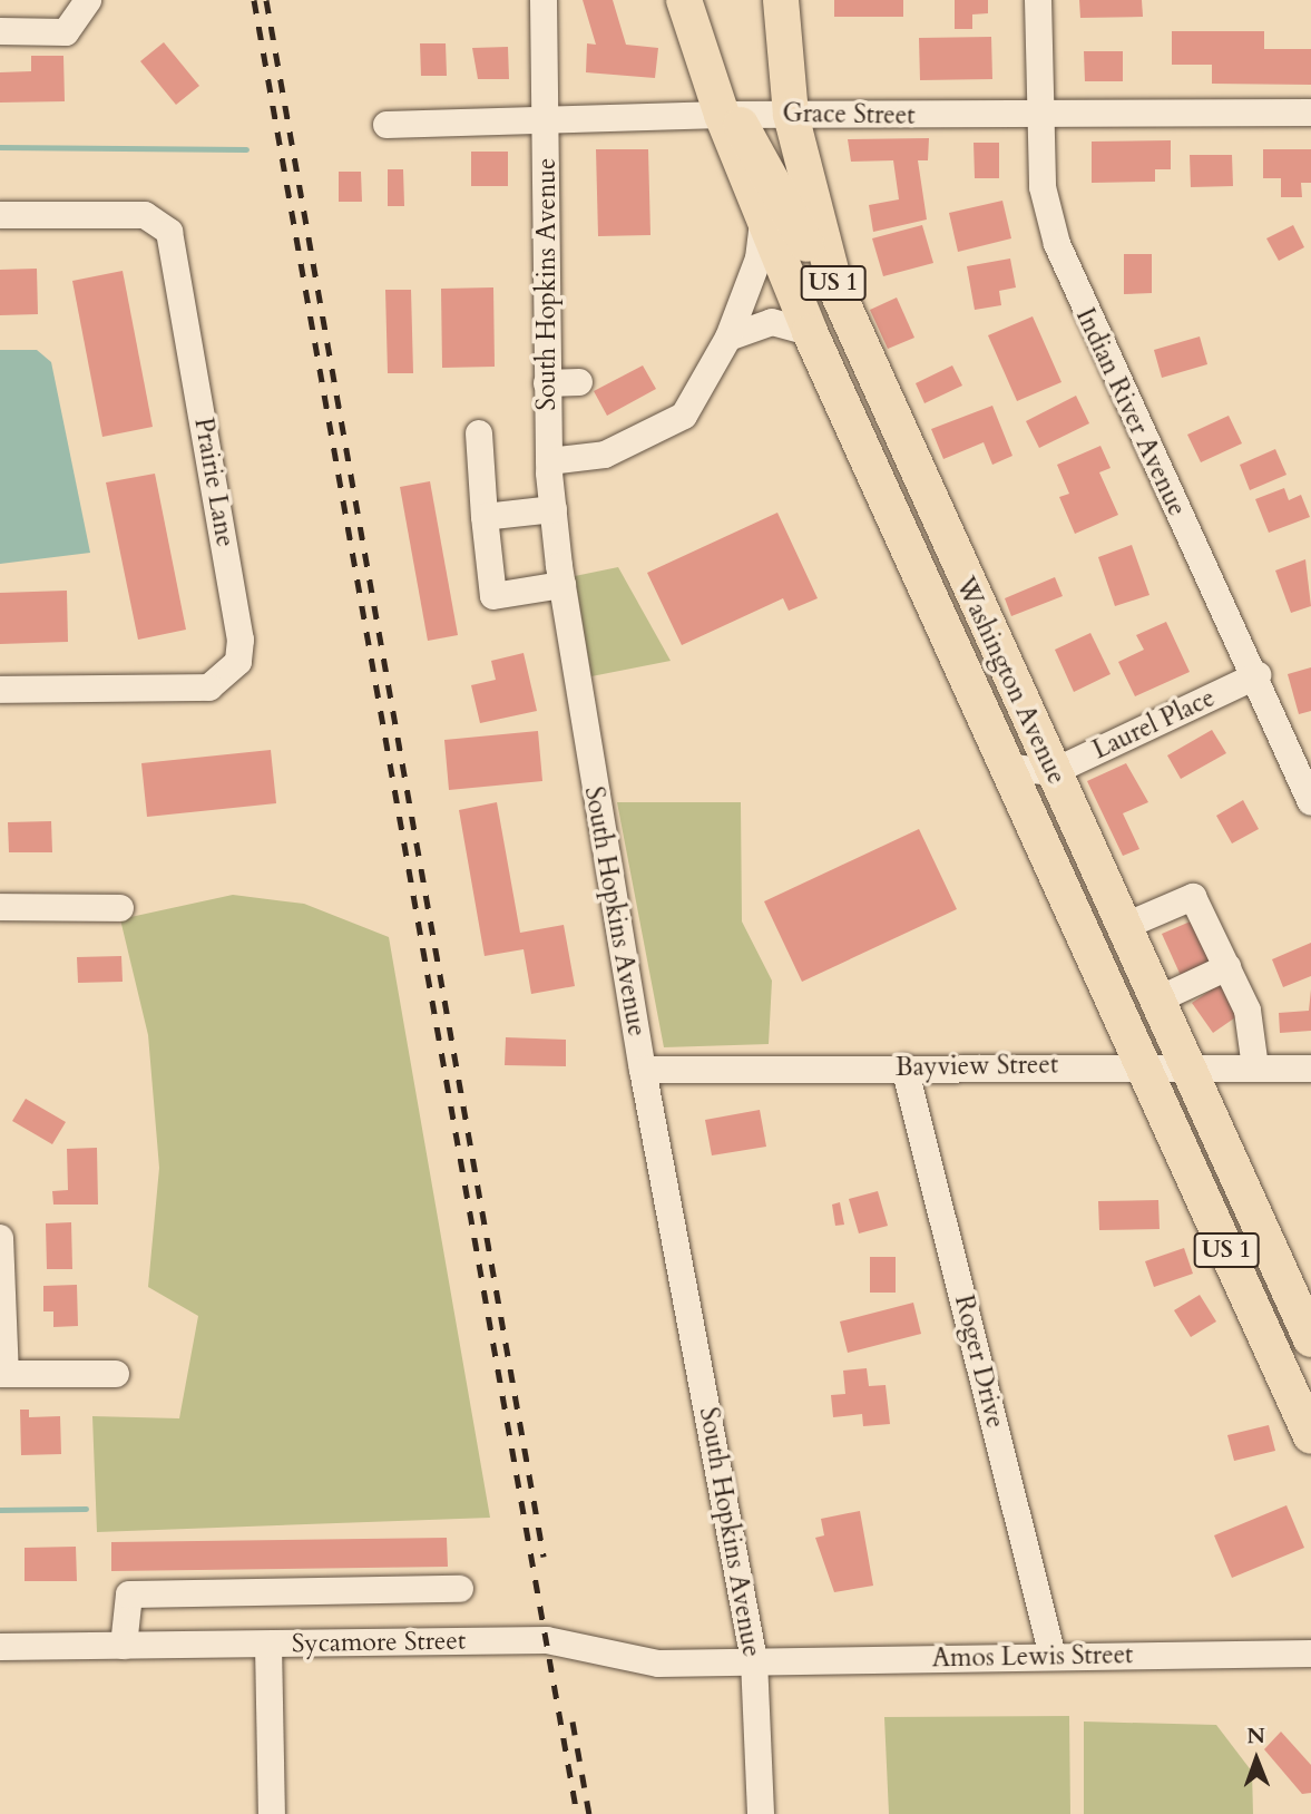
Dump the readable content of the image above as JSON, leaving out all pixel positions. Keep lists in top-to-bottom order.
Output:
{
  "streets": {
    "main road": ["US 1", "Washington Avenue"],
    "street": [
      "Grace Street",
      "South Hopkins Avenue",
      "Indian River Avenue",
      "Prairie Lane",
      "Laurel Place",
      "Bayview Street",
      "Roger Drive",
      "Sycamore Street",
      "Amos Lewis Street"
    ]
  },
  "crossings": [
    ["Grace Street", "US 1"],
    ["Grace Street", "South Hopkins Avenue"],
    ["Grace Street", "Indian River Avenue"],
    ["Grace Street", "Washington Avenue"],
    ["US 1", "Washington Avenue"],
    ["South Hopkins Avenue", "Bayview Street"],
    ["South Hopkins Avenue", "Sycamore Street"],
    ["South Hopkins Avenue", "Amos Lewis Street"],
    ["Indian River Avenue", "Laurel Place"],
    ["Washington Avenue", "Laurel Place"],
    ["Washington Avenue", "Bayview Street"],
    ["Bayview Street", "Roger Drive"],
    ["Roger Drive", "Amos Lewis Street"],
    ["Sycamore Street", "Amos Lewis Street"]
  ],
  "north": "top"
}
